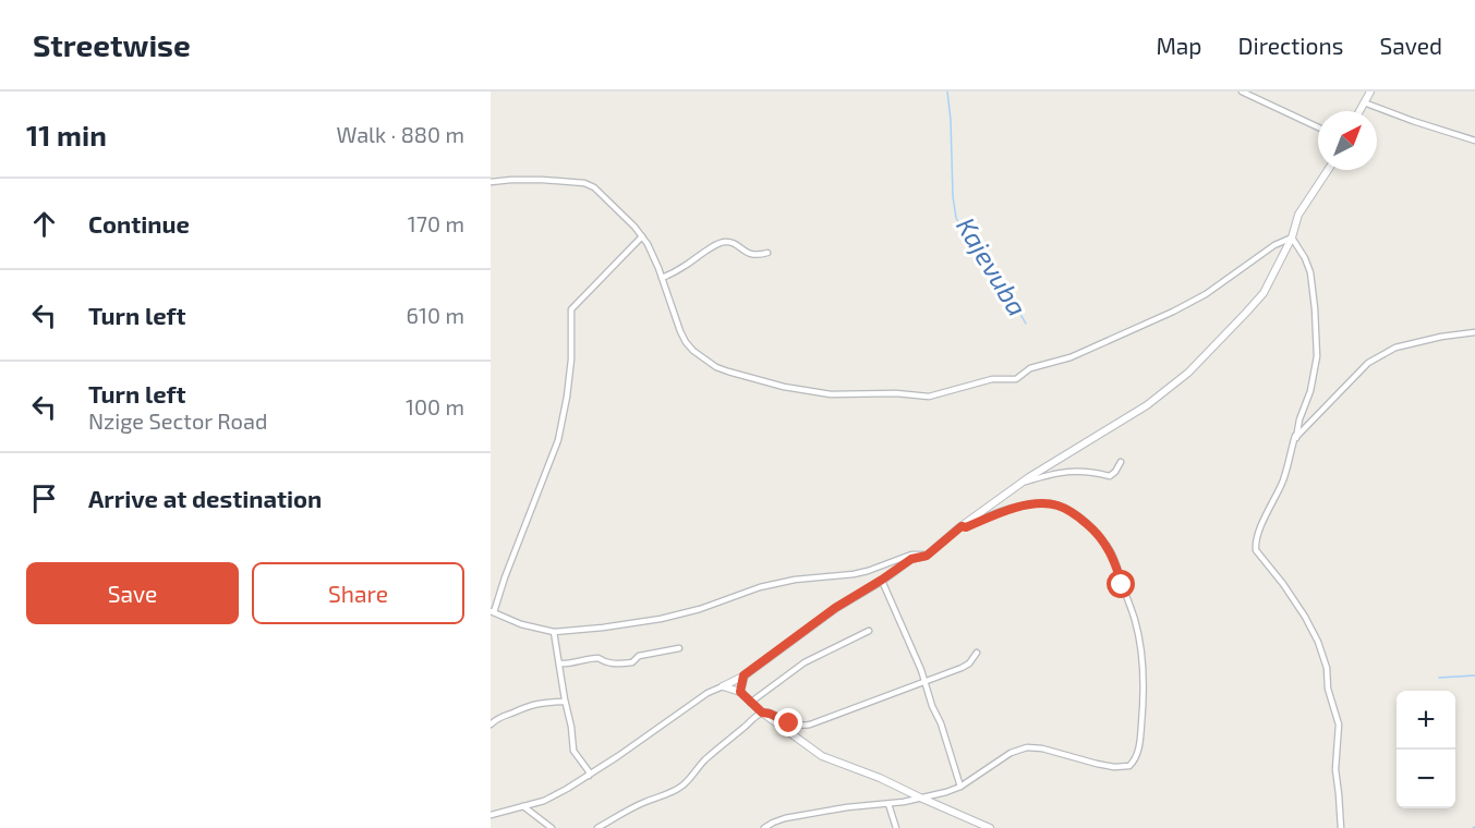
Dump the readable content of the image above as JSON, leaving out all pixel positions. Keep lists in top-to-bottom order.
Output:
{
  "water": ["Kajevuba"],
  "north": "top right",
  "page": {
    "header": "Streetwise",
    "nav": ["Map", "Directions", "Saved"],
    "heading": ["11 min", "Walk · 880 m"],
    "list": [
      ["Continue", "170 m"],
      ["Turn left", "610 m"],
      ["Turn left", "Nzige Sector Road", "100 m"],
      "Arrive at destination"
    ],
    "buttons": ["Save", "Share"],
    "map_buttons": ["+", "−"]
  }
}
